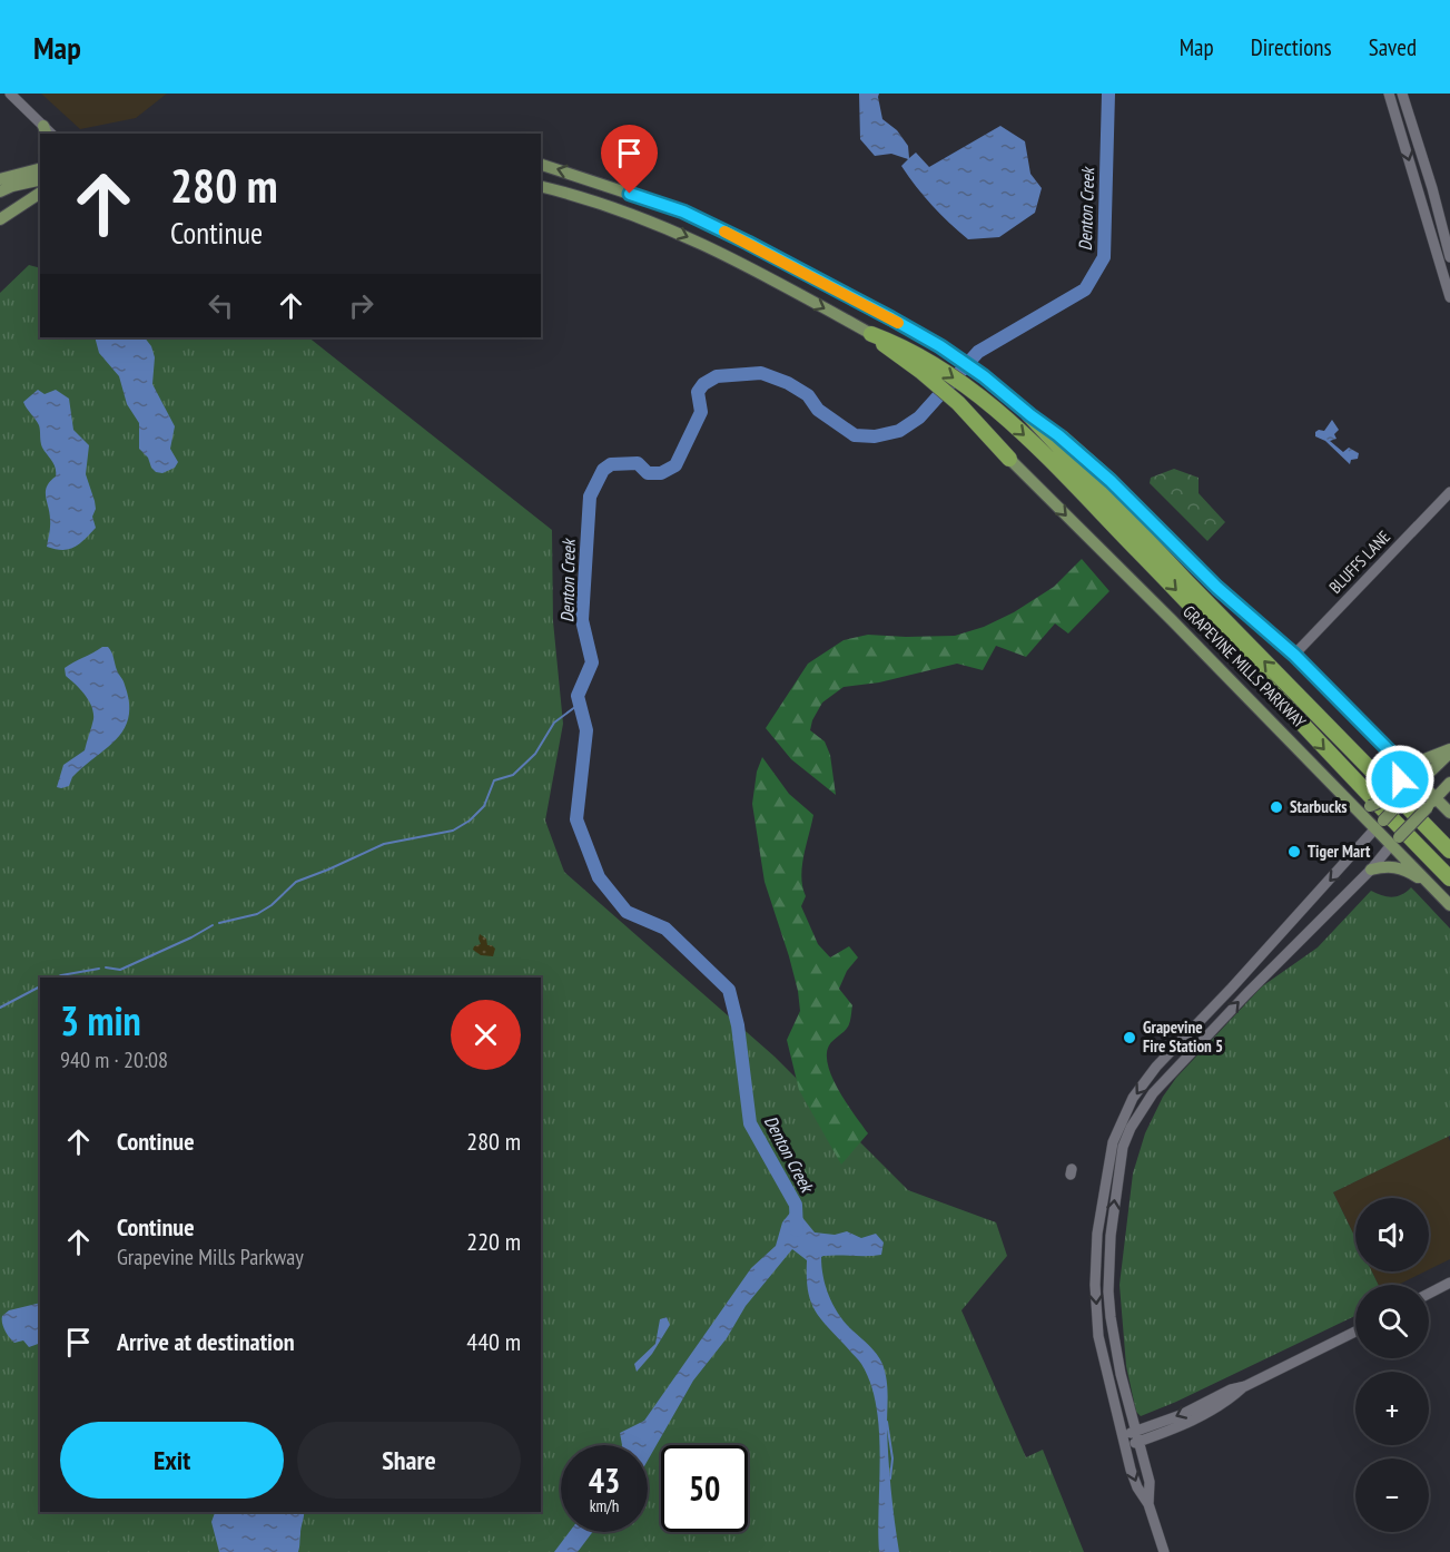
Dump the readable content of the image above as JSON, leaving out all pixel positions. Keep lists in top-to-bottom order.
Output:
{
  "streets": {
    "highway": ["GRAPEVINE MILLS PARKWAY"],
    "street": ["BLUFFS LANE"]
  },
  "water": ["Denton Creek"],
  "places": ["Starbucks", "Tiger Mart", "Grapevine Fire Station 5"],
  "page": {
    "header": "Map",
    "nav": ["Map", "Directions", "Saved"],
    "turn": ["280 m", "Continue"],
    "heading": ["3 min", "940 m · 20:08"],
    "list": [
      {
        "name": "Continue",
        "value": "280 m"
      },
      {
        "name": "Continue",
        "note": "Grapevine Mills Parkway",
        "value": "220 m"
      },
      {
        "name": "Arrive at destination",
        "value": "440 m"
      }
    ],
    "map_buttons": ["+", "−"],
    "buttons": ["Exit", "Share"],
    "speed": "43 km/h",
    "limit": "50"
  }
}
